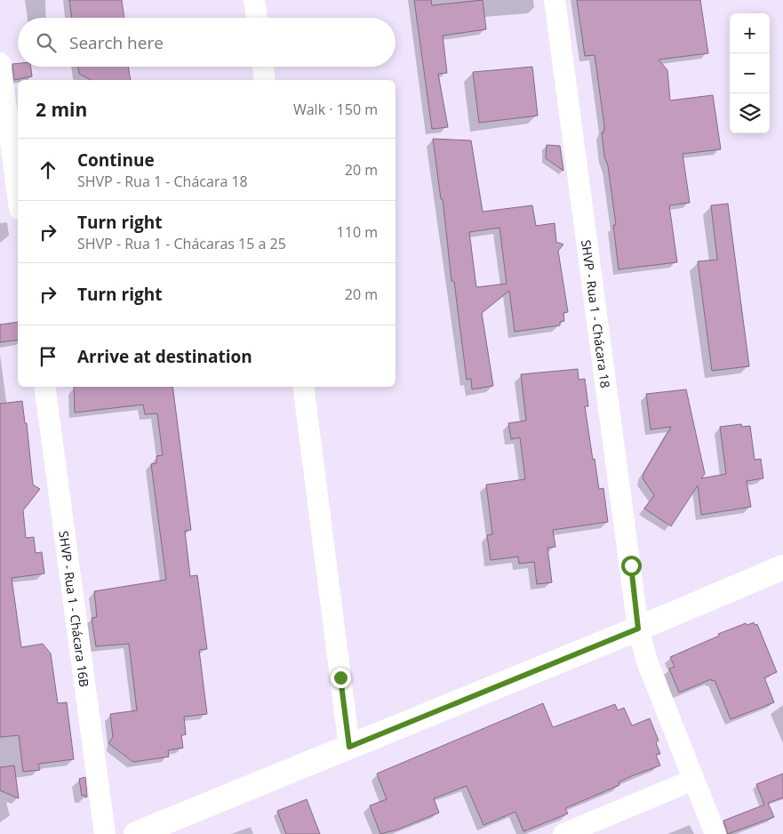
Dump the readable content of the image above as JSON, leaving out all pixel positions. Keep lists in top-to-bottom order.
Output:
{
  "streets": {
    "street": ["SHVP - Rua 1 - Chácara 18", "SHVP - Rua 1 - Chácara 16B"]
  },
  "page": {
    "map_buttons": ["+", "−"],
    "search": "Search here",
    "heading": ["2 min", "Walk · 150 m"],
    "list": [
      ["Continue", "SHVP - Rua 1 - Chácara 18", "20 m"],
      ["Turn right", "SHVP - Rua 1 - Chácaras 15 a 25", "110 m"],
      ["Turn right", "20 m"],
      "Arrive at destination"
    ]
  }
}
